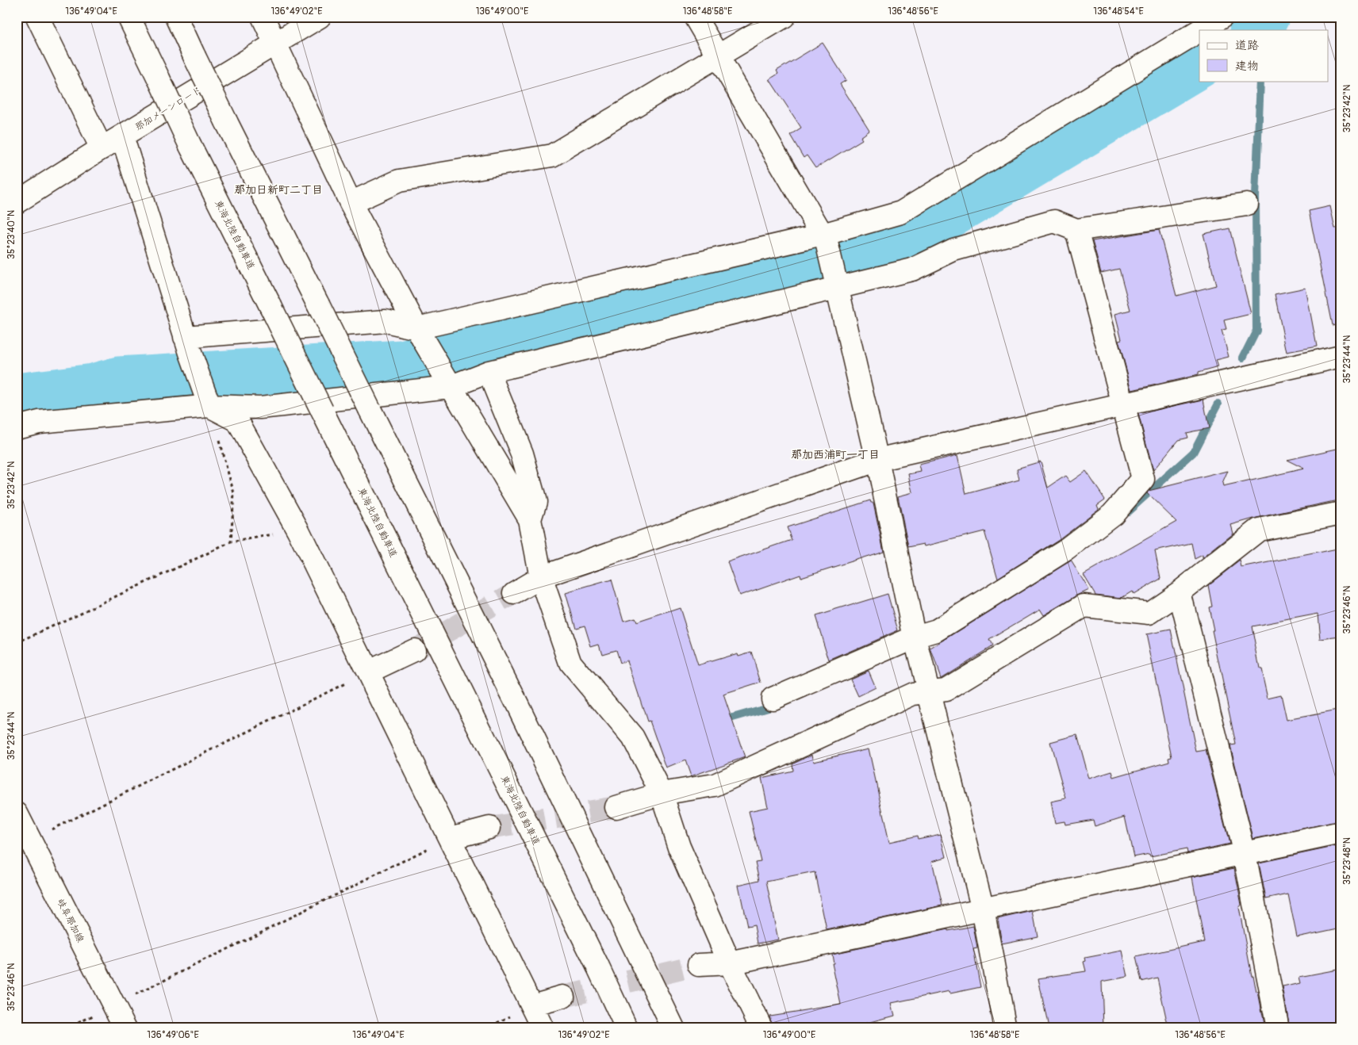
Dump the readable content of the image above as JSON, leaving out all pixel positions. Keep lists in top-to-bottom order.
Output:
{
  "streets": {
    "main road": ["那加メーンロード", "東海北陸自動車道", "岐阜那加線"]
  },
  "districts": ["那加日新町二丁目", "那加西浦町一丁目"],
  "legend": ["道路", "建物"],
  "coordinates": [
    "136°49'04\"E",
    "136°49'02\"E",
    "136°49'00\"E",
    "136°48'58\"E",
    "136°48'56\"E",
    "136°48'54\"E",
    "35°23'42\"N",
    "35°23'40\"N",
    "35°23'44\"N",
    "35°23'46\"N",
    "35°23'48\"N",
    "136°49'06\"E"
  ]
}
